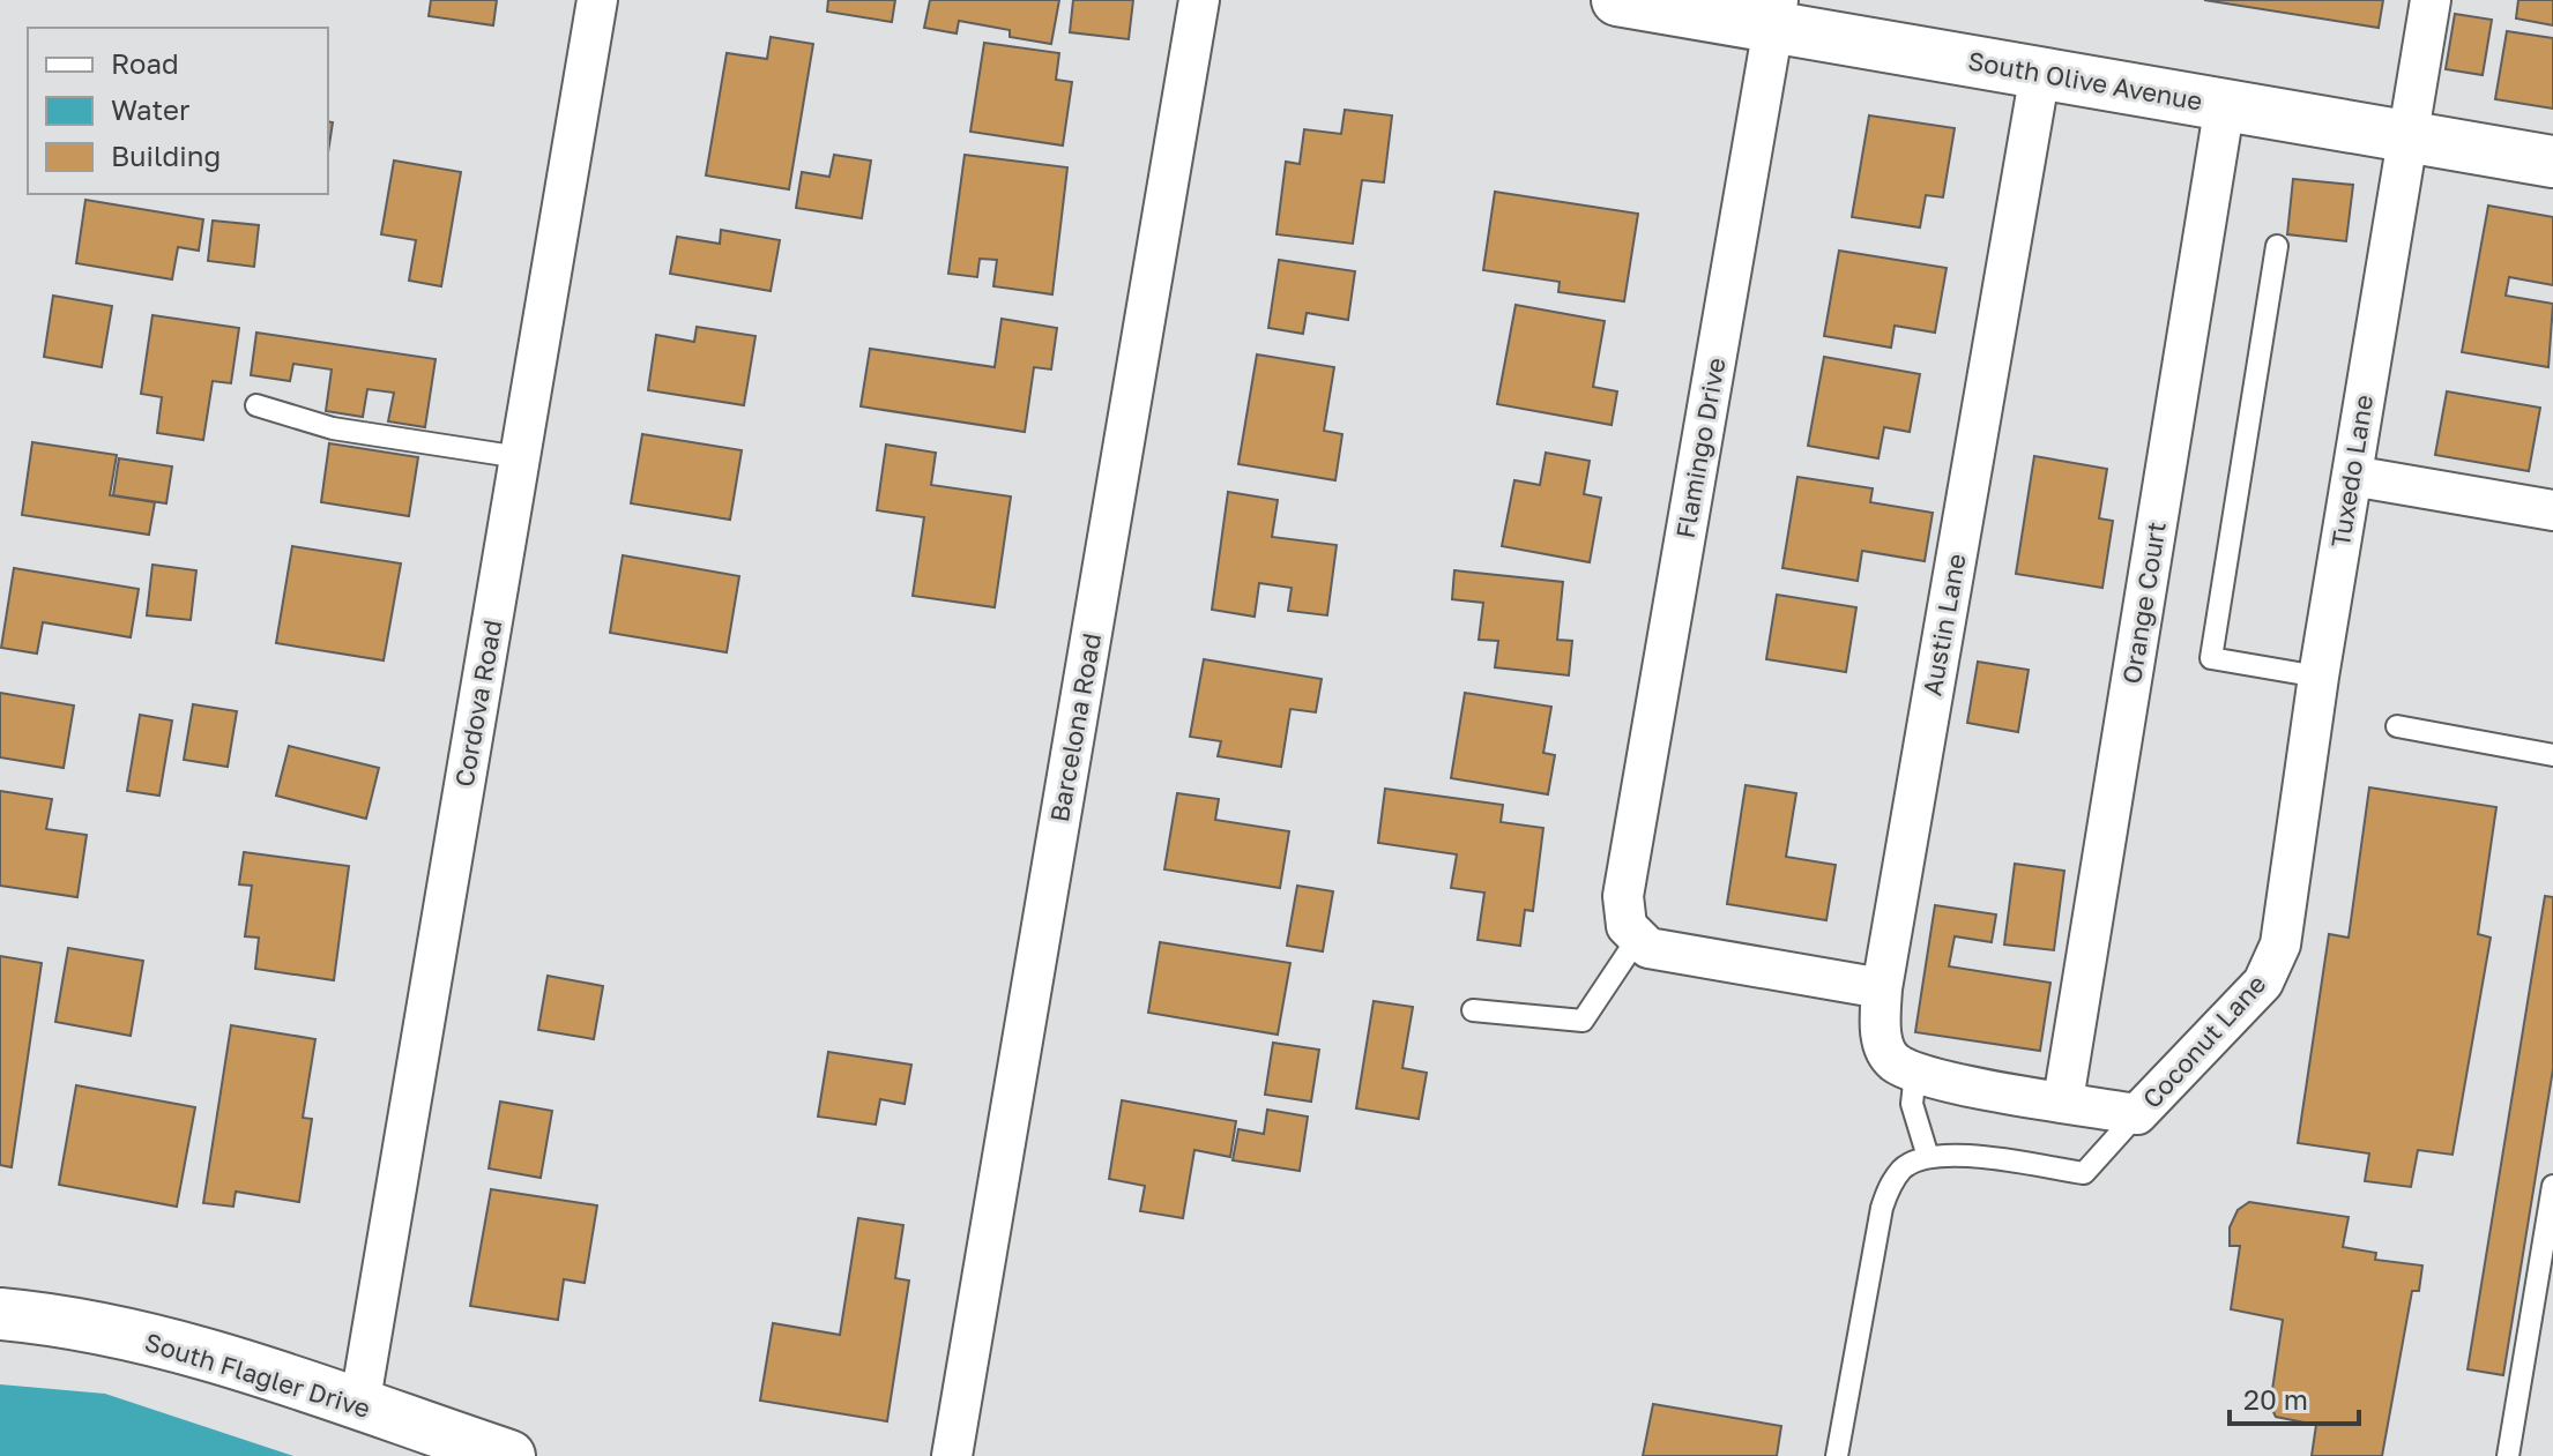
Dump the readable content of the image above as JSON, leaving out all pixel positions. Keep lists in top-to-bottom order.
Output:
{
  "streets": {
    "street": [
      "South Olive Avenue",
      "Flamingo Drive",
      "Tuxedo Lane",
      "Orange Court",
      "Austin Lane",
      "Cordova Road",
      "Barcelona Road",
      "Coconut Lane",
      "South Flagler Drive"
    ]
  },
  "crossings": [
    ["South Olive Avenue", "Flamingo Drive"],
    ["South Olive Avenue", "Tuxedo Lane"],
    ["South Olive Avenue", "Orange Court"],
    ["South Olive Avenue", "Austin Lane"],
    ["Tuxedo Lane", "Coconut Lane"],
    ["Orange Court", "Coconut Lane"],
    ["Austin Lane", "Coconut Lane"],
    ["Cordova Road", "South Flagler Drive"]
  ],
  "legend": ["Road", "Water", "Building"],
  "scale_bar": "20 m"
}
